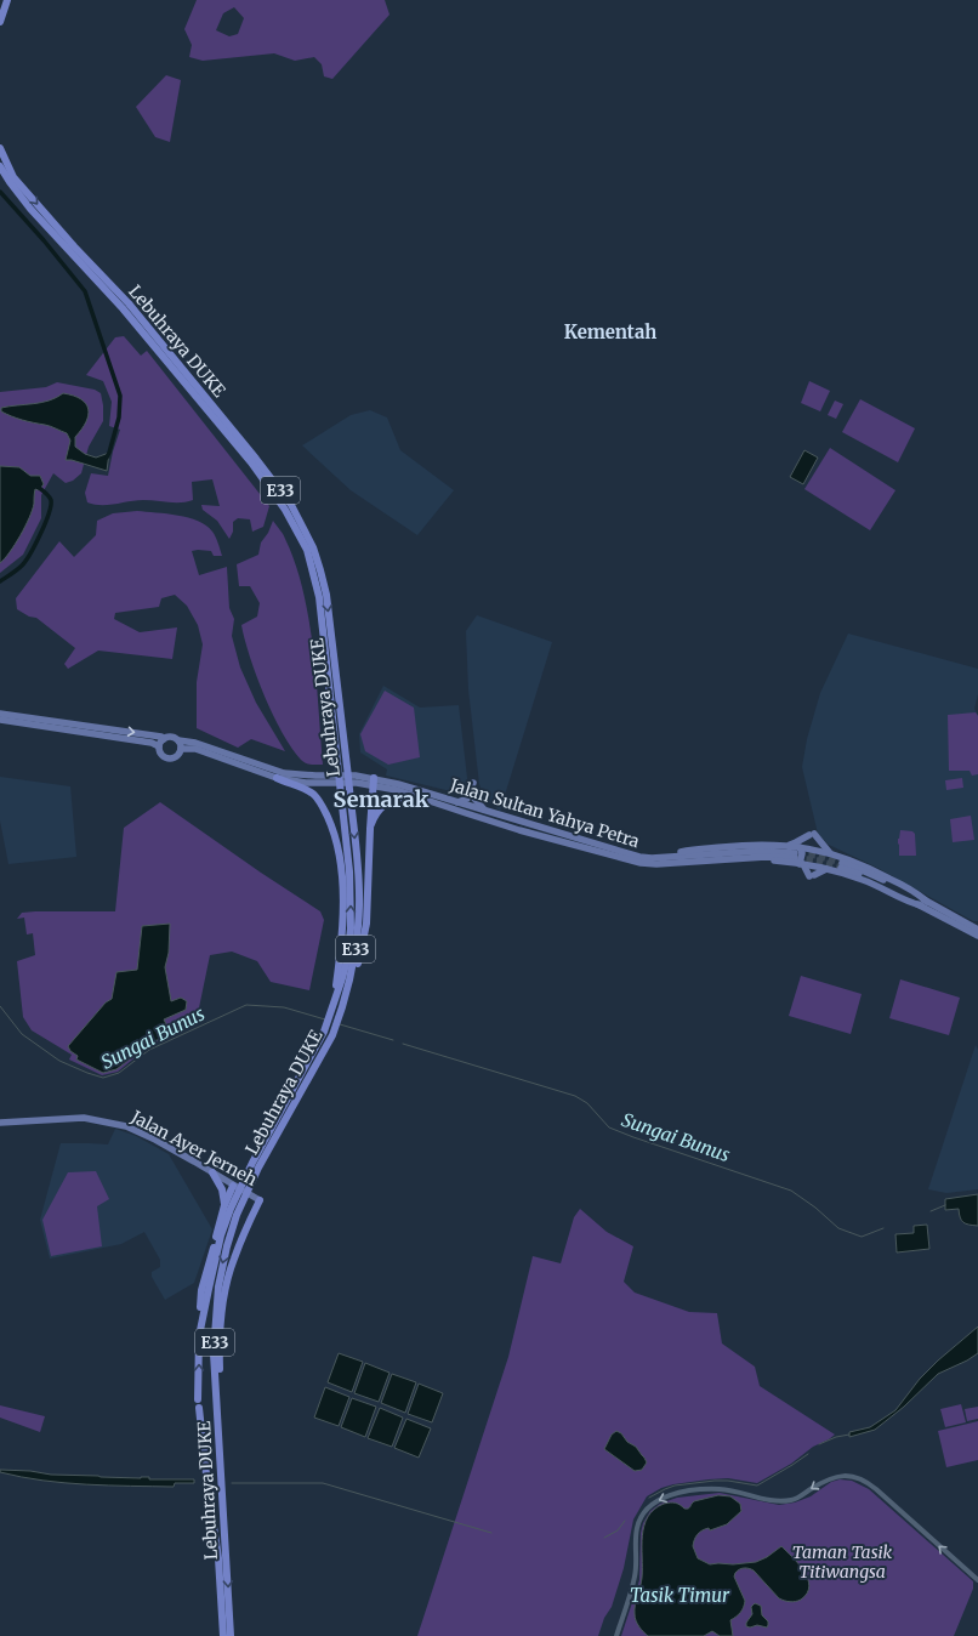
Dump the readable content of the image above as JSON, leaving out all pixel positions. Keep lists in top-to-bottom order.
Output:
{
  "streets": {
    "highway": ["Lebuhraya DUKE", "E33"],
    "main road": ["Jalan Sultan Yahya Petra", "Jalan Ayer Jerneh"]
  },
  "districts": ["Kementah", "Semarak"],
  "water": ["Sungai Bunus", "Tasik Timur"],
  "parks": ["Taman Tasik Titiwangsa"]
}
